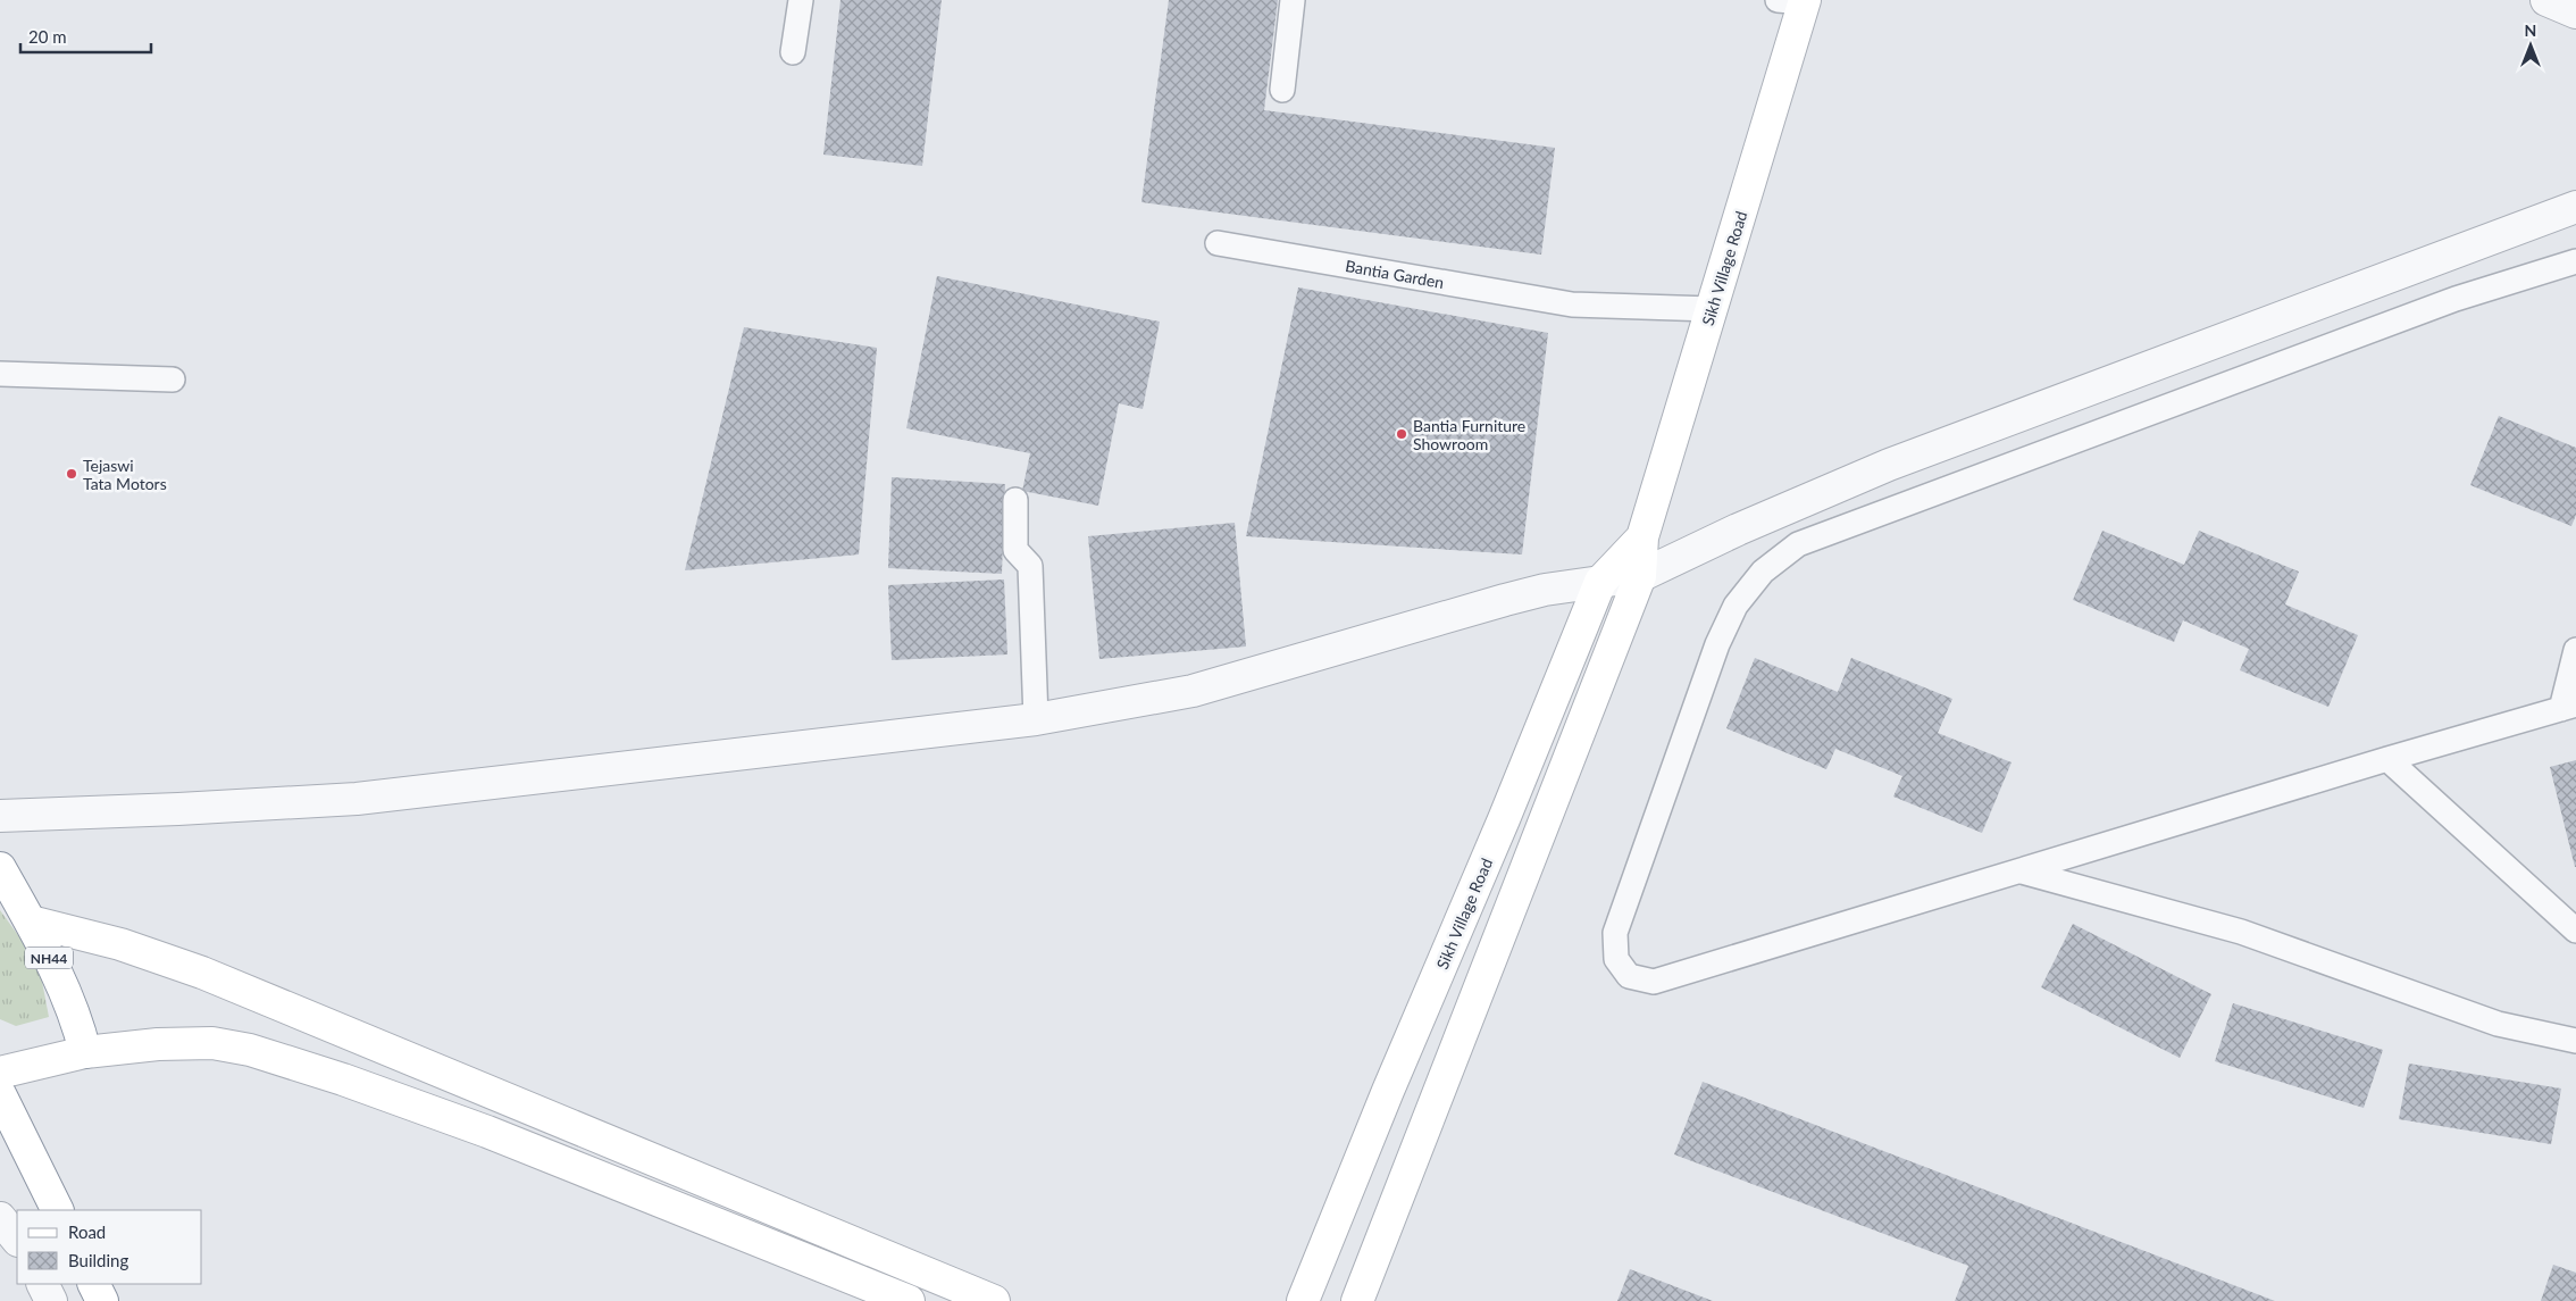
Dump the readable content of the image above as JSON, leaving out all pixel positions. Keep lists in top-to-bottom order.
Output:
{
  "streets": {
    "main road": ["Sikh Village Road", "NH44"],
    "lane": ["Bantia Garden"]
  },
  "crossings": [
    ["Sikh Village Road", "Bantia Garden"]
  ],
  "places": ["Bantia Furniture Showroom", "Tejaswi Tata Motors"],
  "legend": ["Road", "Building"],
  "scale_bar": "20 m",
  "north": "top"
}
